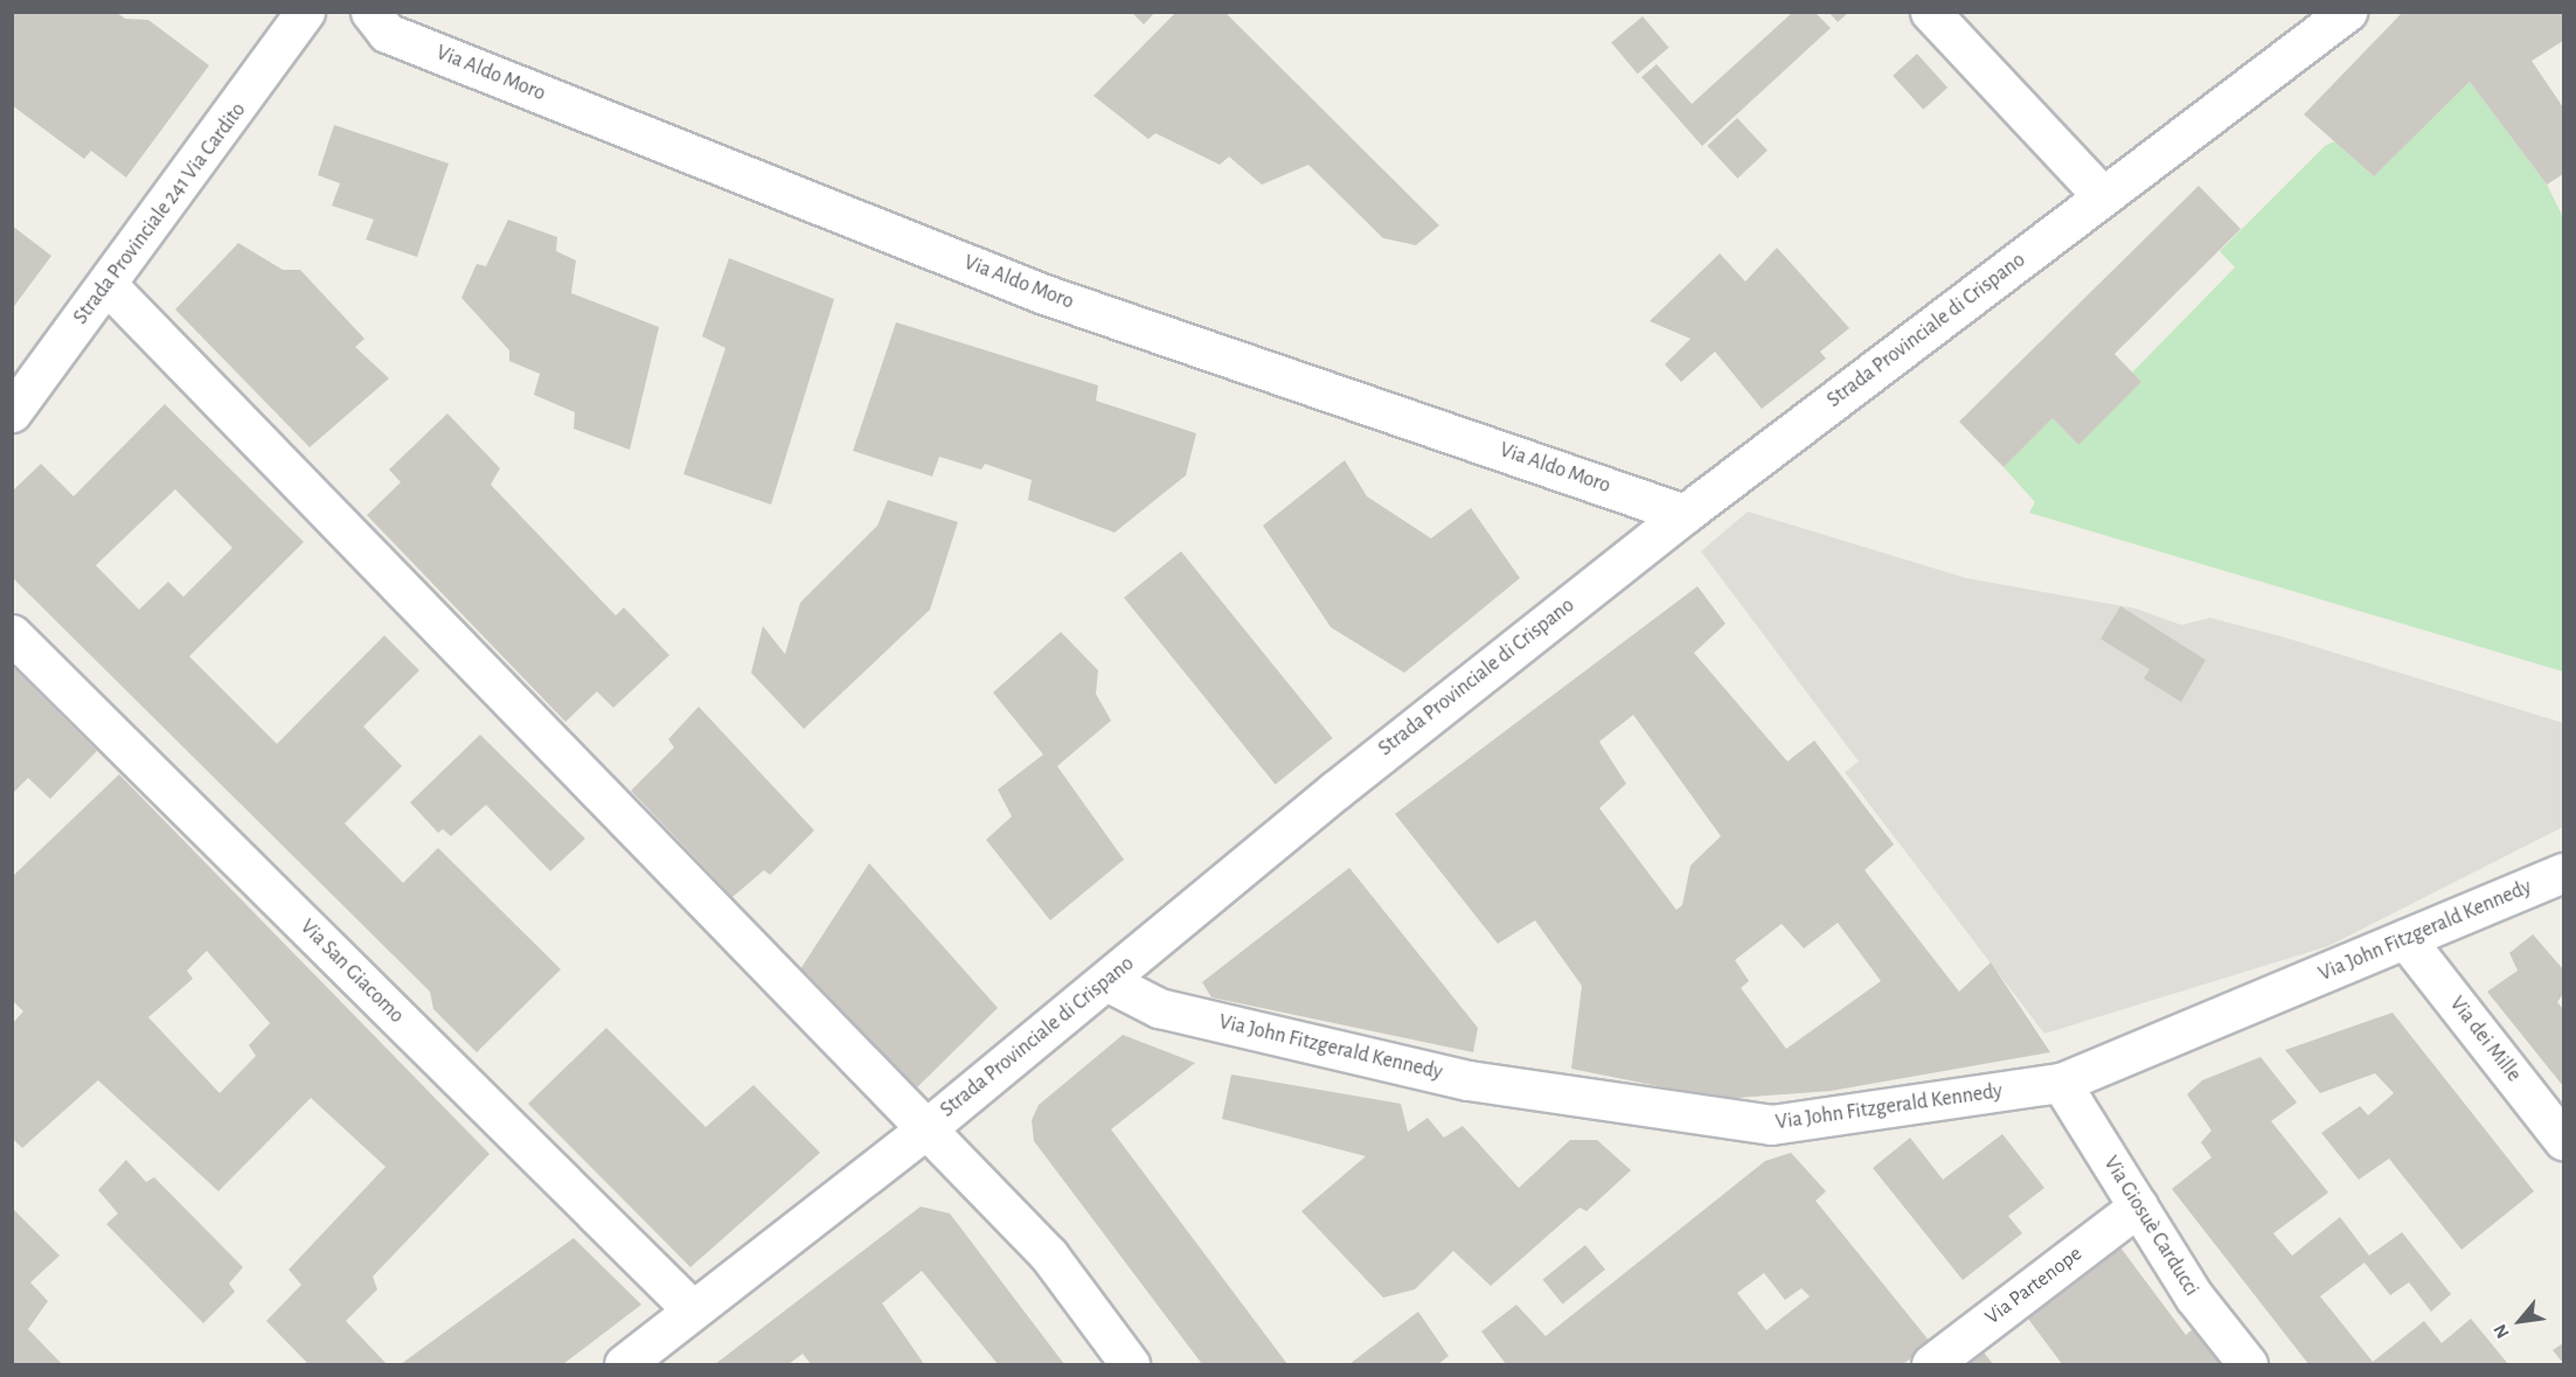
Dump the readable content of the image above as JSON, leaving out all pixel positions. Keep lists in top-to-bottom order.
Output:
{
  "streets": {
    "street": [
      "Via Aldo Moro",
      "Strada Provinciale 241 Via Cardito",
      "Strada Provinciale di Crispano",
      "Via John Fitzgerald Kennedy",
      "Via San Giacomo",
      "Via dei Mille",
      "Via Giosuè Carducci",
      "Via Partenope"
    ]
  },
  "crossings": [
    ["Via Aldo Moro", "Strada Provinciale di Crispano"],
    ["Strada Provinciale di Crispano", "Via John Fitzgerald Kennedy"],
    ["Strada Provinciale di Crispano", "Via San Giacomo"],
    ["Via John Fitzgerald Kennedy", "Via dei Mille"],
    ["Via John Fitzgerald Kennedy", "Via Giosuè Carducci"],
    ["Via Giosuè Carducci", "Via Partenope"]
  ],
  "north": "bottom left"
}
